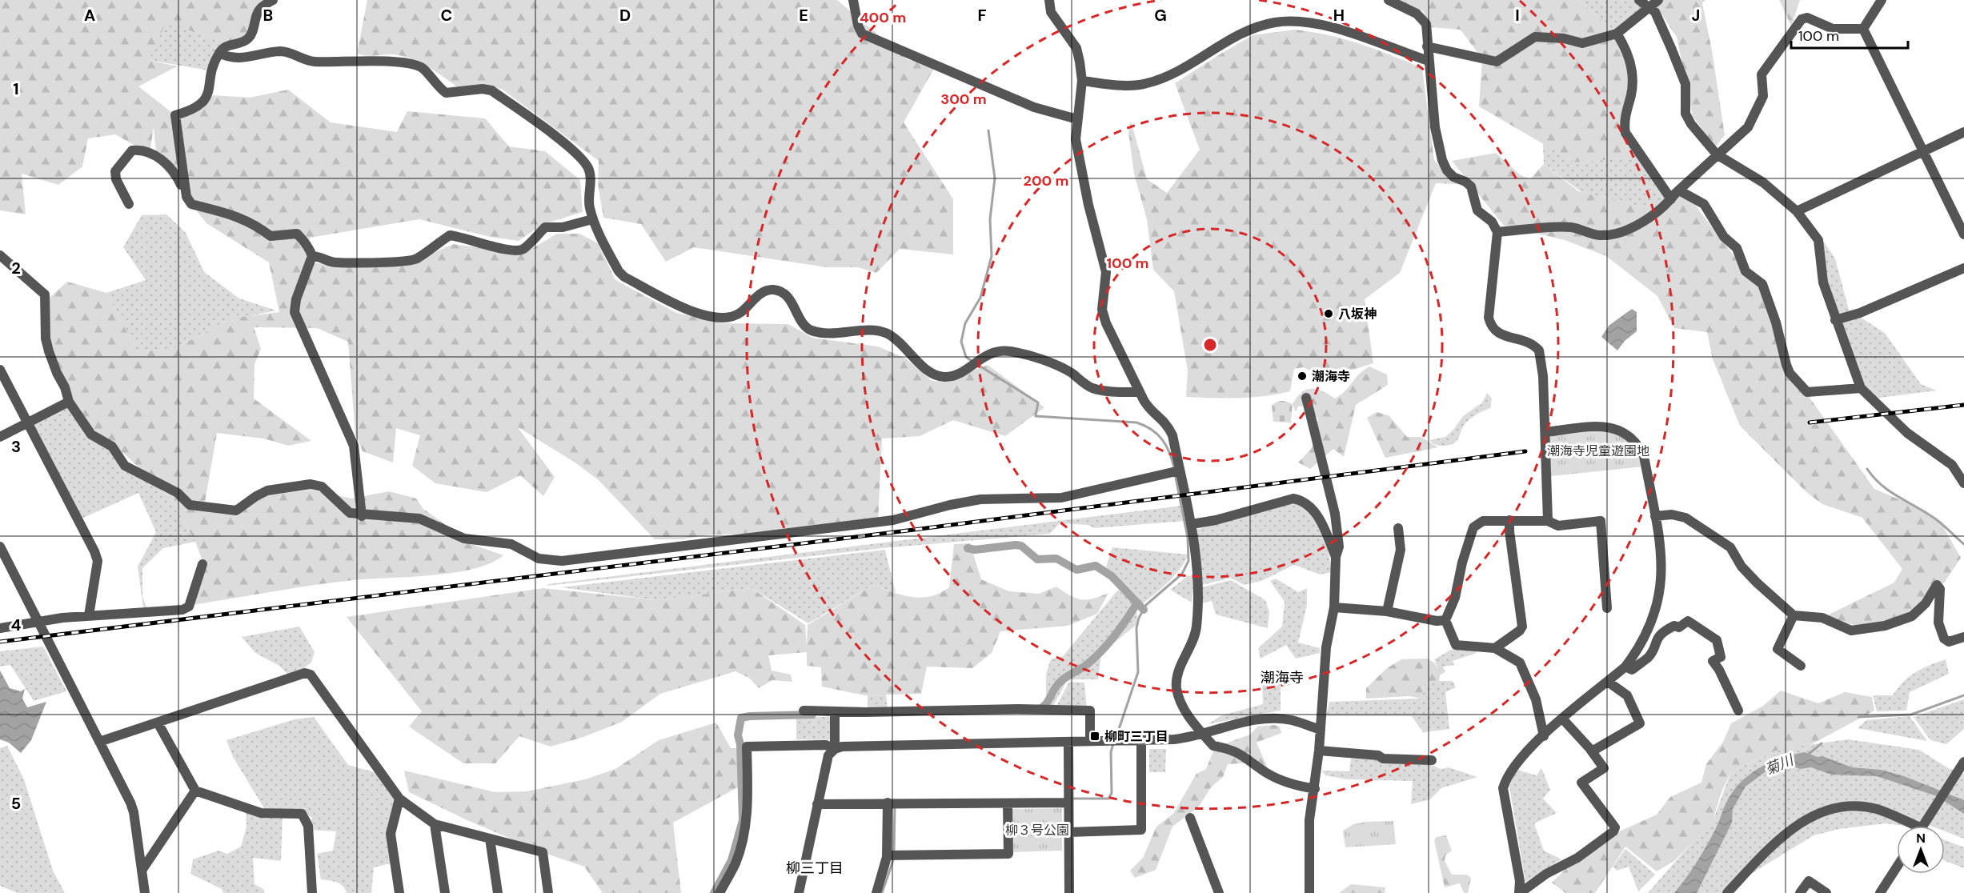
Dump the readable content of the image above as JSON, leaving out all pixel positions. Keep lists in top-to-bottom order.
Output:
{
  "districts": ["潮海寺", "柳三丁目"],
  "water": ["菊川"],
  "parks": ["潮海寺児童遊園地", "柳３号公園"],
  "places": {
    "other": ["八坂神", "潮海寺"],
    "transit": ["柳町三丁目"]
  },
  "scale_bar": "100 m",
  "north": "top",
  "grid": {
    "columns": [
      "A",
      "B",
      "C",
      "D",
      "E",
      "F",
      "G",
      "H",
      "I",
      "J"
    ],
    "rows": [
      "1",
      "2",
      "3",
      "4",
      "5"
    ]
  },
  "rings": [
    "400 m",
    "300 m",
    "200 m",
    "100 m"
  ]
}
